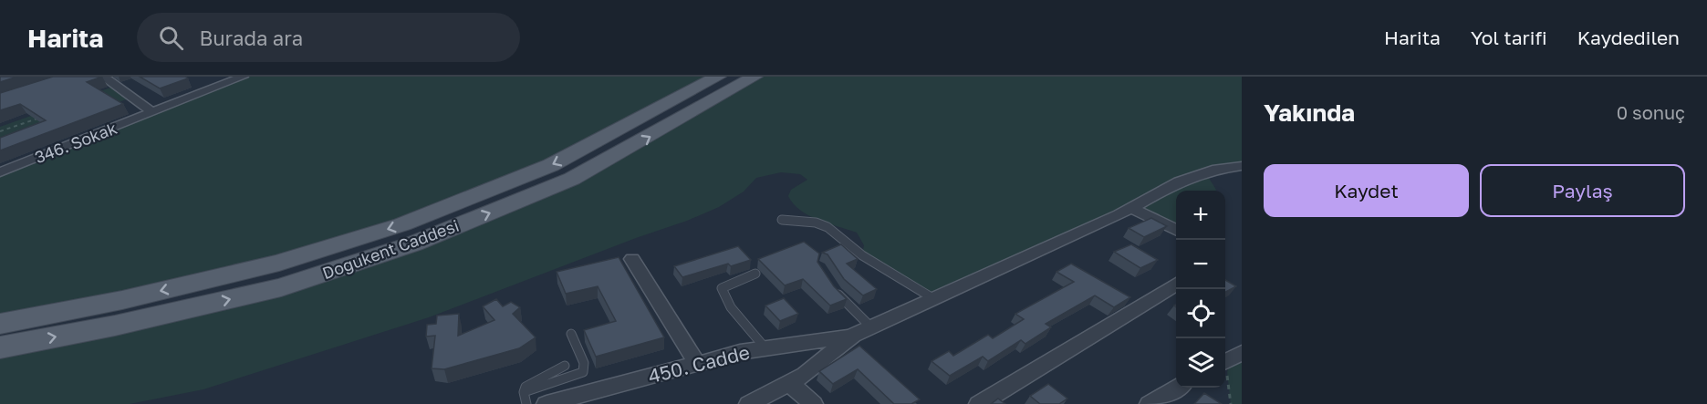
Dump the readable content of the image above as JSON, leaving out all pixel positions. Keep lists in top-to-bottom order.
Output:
{
  "streets": {
    "main road": ["Doğukent Caddesi"],
    "street": ["346. Sokak", "450. Cadde"]
  },
  "page": {
    "header": "Harita",
    "search": "Burada ara",
    "nav": ["Harita", "Yol tarifi", "Kaydedilen"],
    "heading": ["Yakında", "0 sonuç"],
    "buttons": ["Kaydet", "Paylaş"],
    "map_buttons": ["+", "−"]
  }
}
